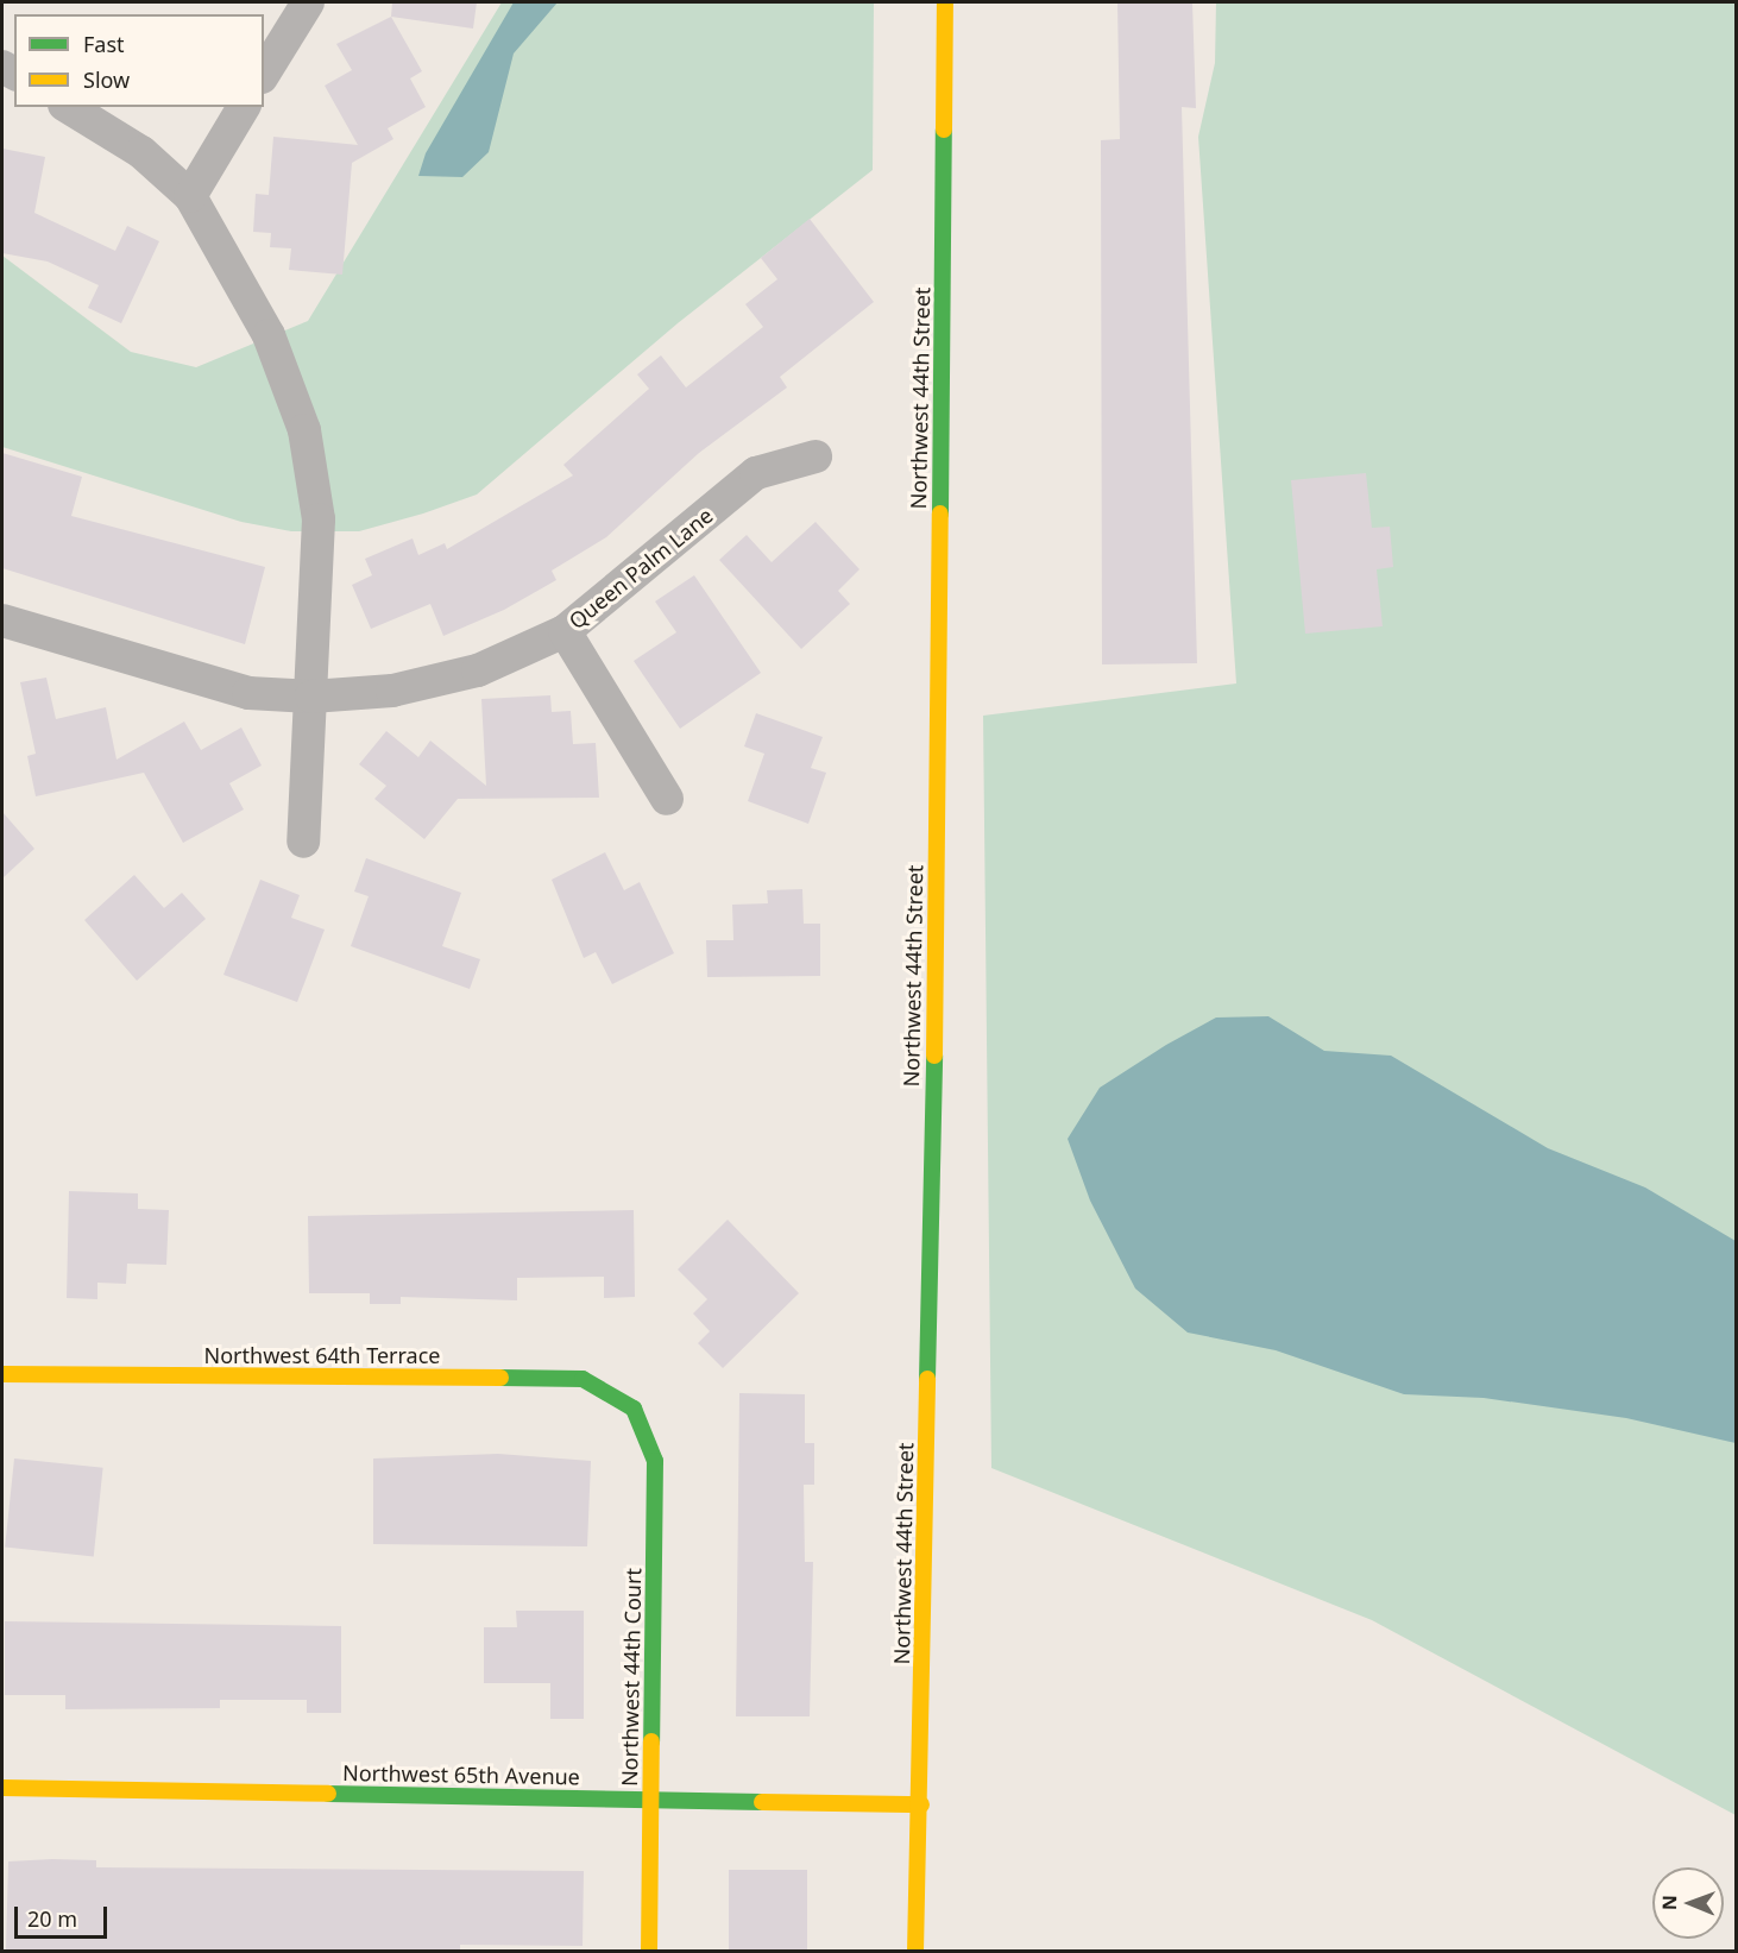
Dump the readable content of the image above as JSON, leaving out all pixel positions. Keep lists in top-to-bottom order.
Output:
{
  "streets": {
    "street": [
      "Northwest 44th Street",
      "Queen Palm Lane",
      "Northwest 64th Terrace",
      "Northwest 44th Court",
      "Northwest 65th Avenue"
    ]
  },
  "crossings": [
    ["Northwest 44th Street", "Northwest 65th Avenue"],
    ["Northwest 64th Terrace", "Northwest 44th Court"],
    ["Northwest 44th Court", "Northwest 65th Avenue"]
  ],
  "legend": ["Fast", "Slow"],
  "scale_bar": "20 m",
  "north": "left"
}
